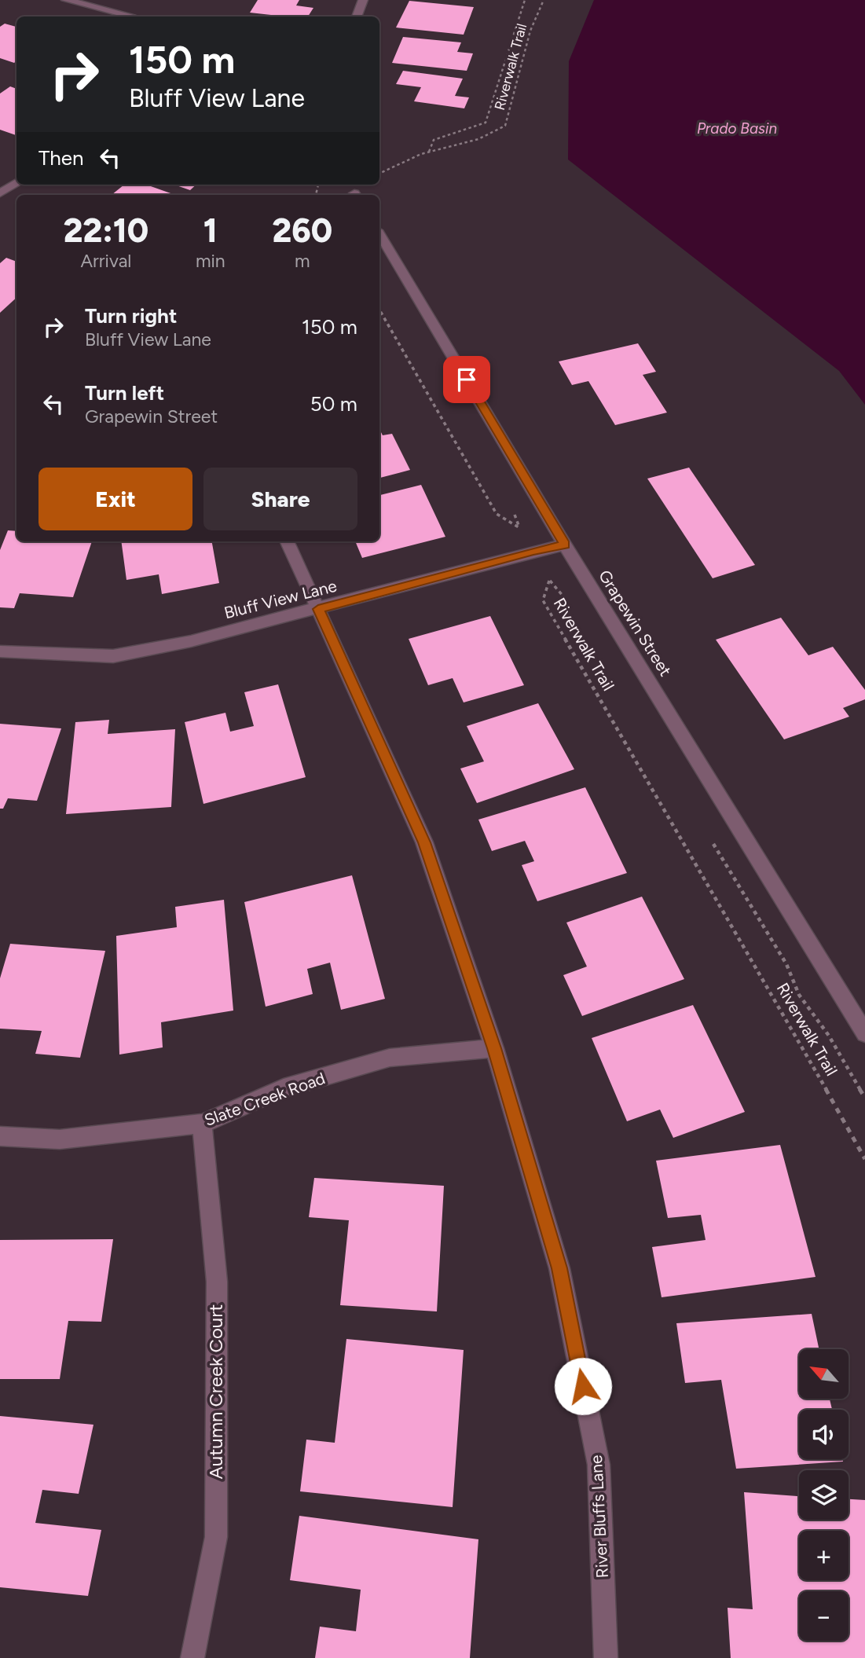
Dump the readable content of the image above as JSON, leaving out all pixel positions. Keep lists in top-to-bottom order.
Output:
{
  "streets": {
    "street": [
      "Bluff View Lane",
      "Grapewin Street",
      "Slate Creek Road",
      "Autumn Creek Court",
      "River Bluffs Lane"
    ],
    "path": ["Riverwalk Trail"]
  },
  "crossings": [
    ["Bluff View Lane", "Grapewin Street"],
    ["Bluff View Lane", "River Bluffs Lane"],
    ["Slate Creek Road", "Autumn Creek Court"],
    ["Slate Creek Road", "River Bluffs Lane"]
  ],
  "water": ["Prado Basin"],
  "north": "top left",
  "page": {
    "turn": ["150 m", "Bluff View Lane"],
    "then": "Then",
    "eta": [
      "22:10",
      "Arrival",
      "1",
      "min",
      "260",
      "m"
    ],
    "list": [
      {
        "name": "Turn right",
        "note": "Bluff View Lane",
        "value": "150 m"
      },
      {
        "name": "Turn left",
        "note": "Grapewin Street",
        "value": "50 m"
      }
    ],
    "buttons": ["Exit", "Share"],
    "map_buttons": ["+", "−"]
  }
}
